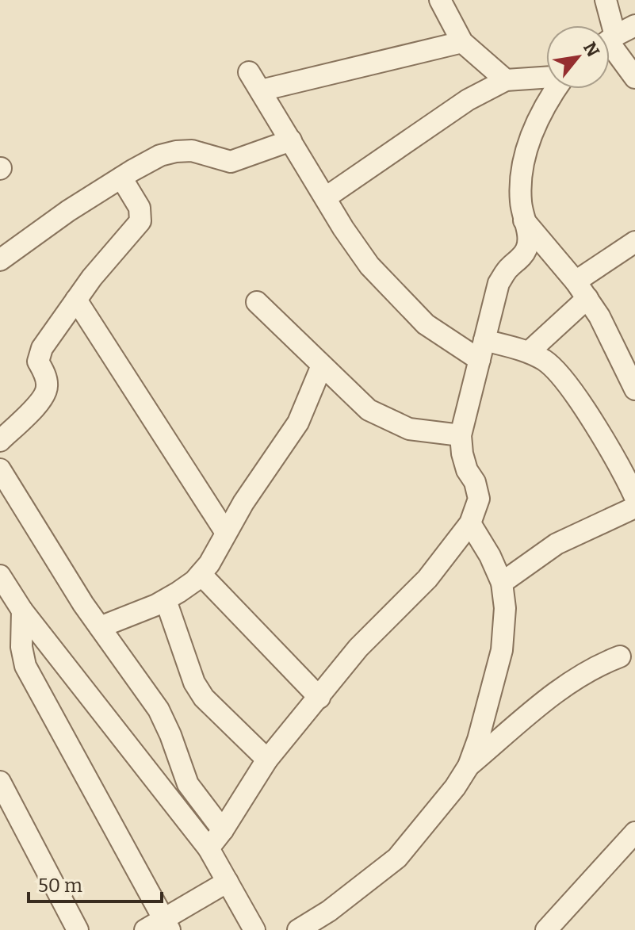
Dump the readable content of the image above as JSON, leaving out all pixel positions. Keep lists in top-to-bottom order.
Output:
{
  "scale_bar": "50 m",
  "north": "top right"
}
